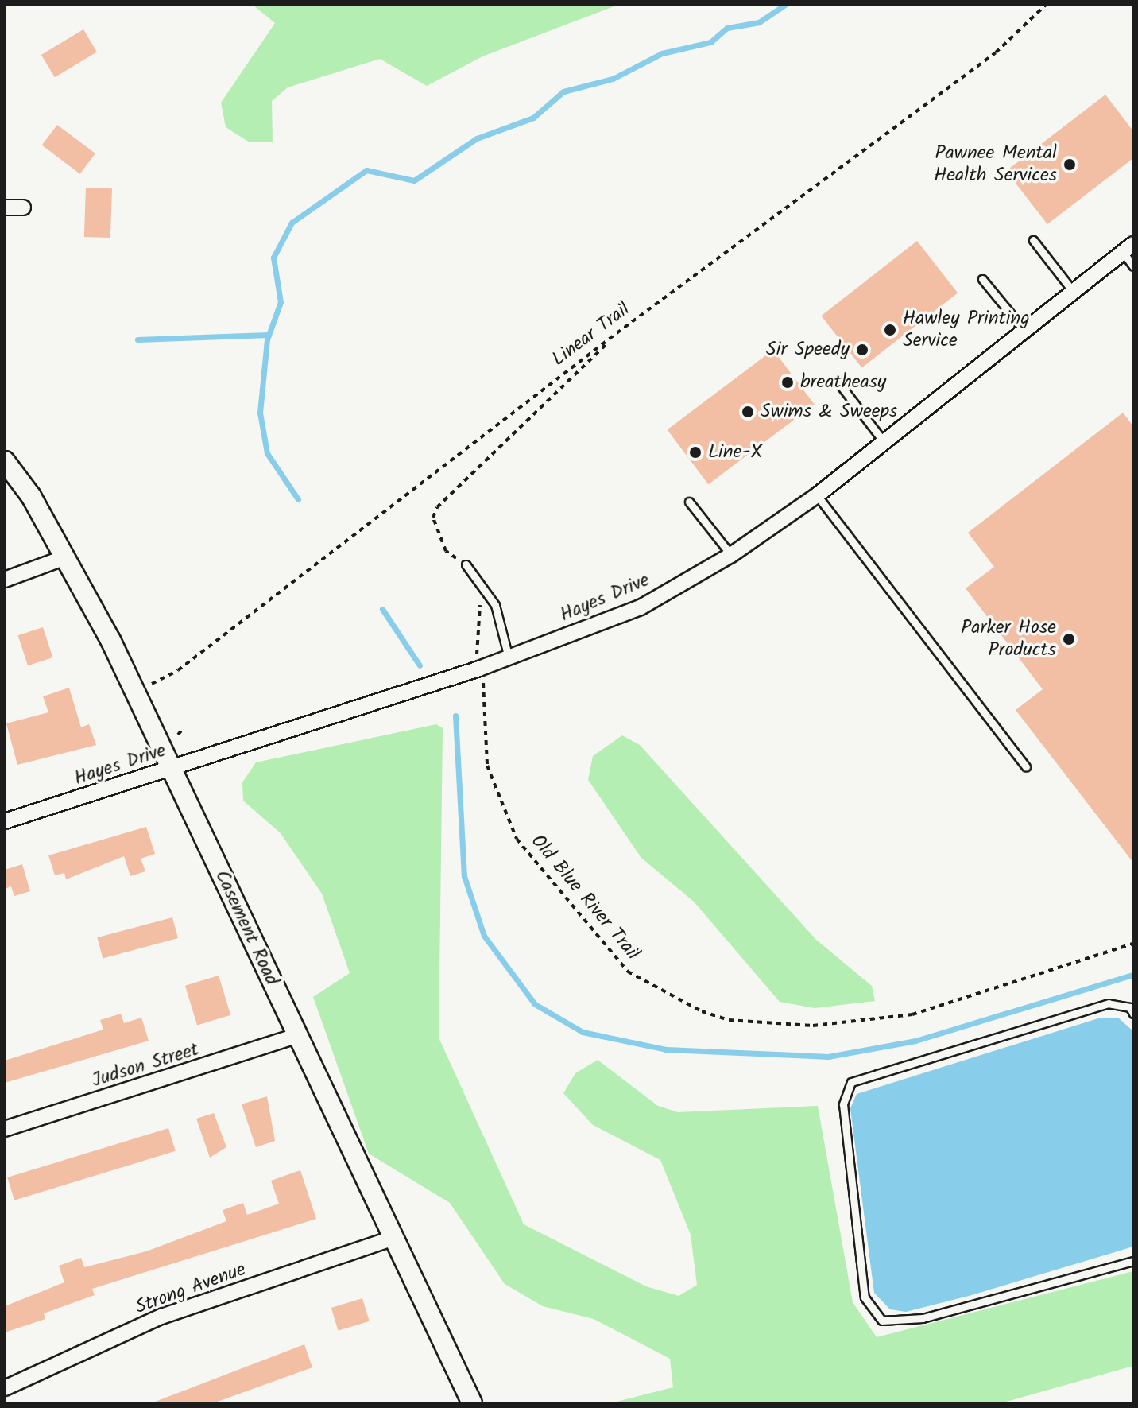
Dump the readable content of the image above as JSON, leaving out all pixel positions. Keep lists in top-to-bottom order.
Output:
{
  "streets": {
    "street": [
      "Hayes Drive",
      "Casement Road",
      "Judson Street",
      "Strong Avenue"
    ],
    "path": ["Linear Trail", "Old Blue River Trail"]
  },
  "crossings": [
    ["Hayes Drive", "Old Blue River Trail"],
    ["Hayes Drive", "Casement Road"],
    ["Casement Road", "Judson Street"],
    ["Casement Road", "Strong Avenue"]
  ],
  "places": [
    "Pawnee Mental Health Services",
    "Hawley Printing Service",
    "Sir Speedy",
    "breatheasy",
    "Swims & Sweeps",
    "Line-X",
    "Parker Hose Products"
  ]
}
